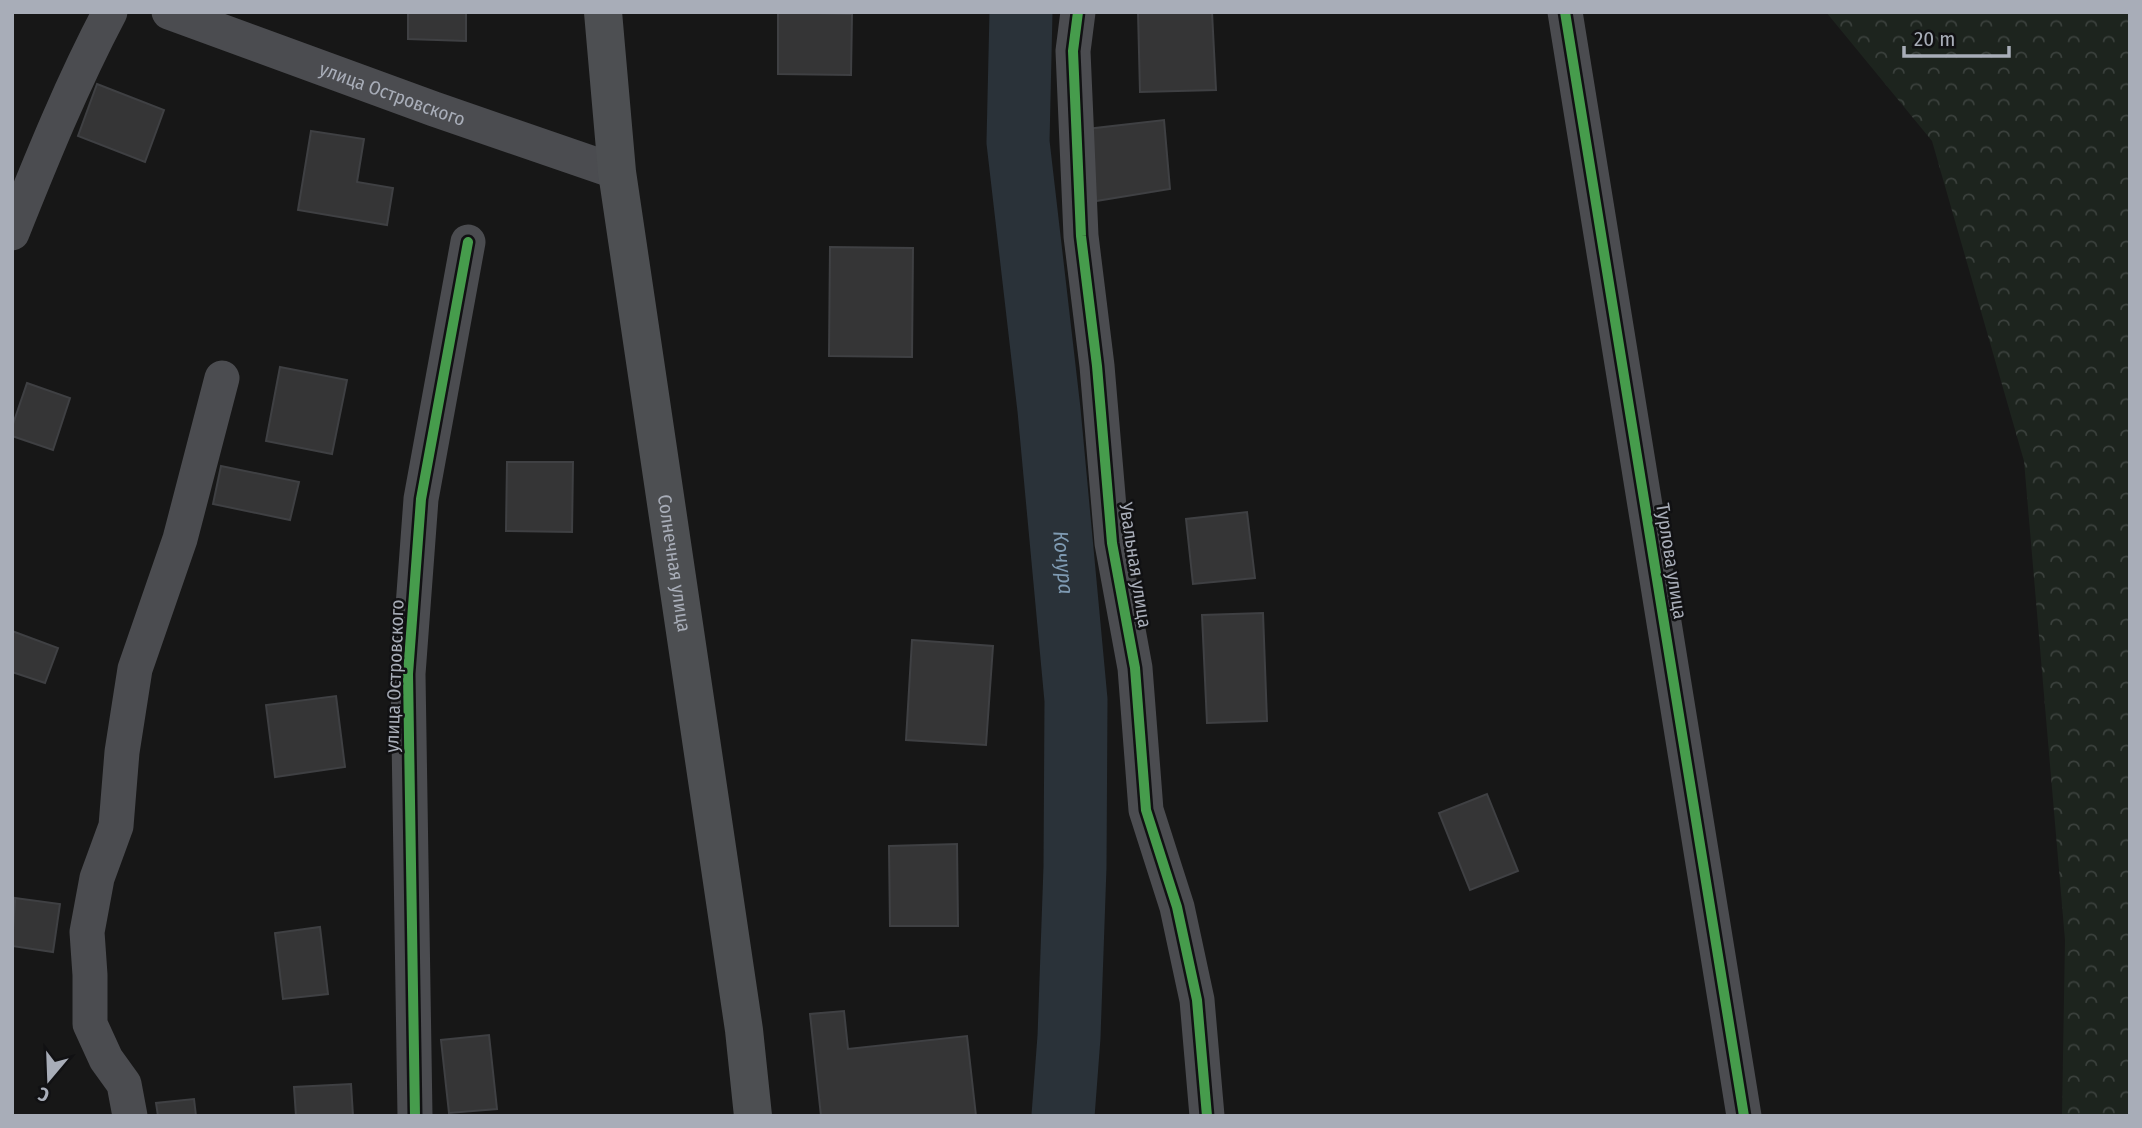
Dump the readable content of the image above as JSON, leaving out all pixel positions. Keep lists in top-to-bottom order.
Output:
{
  "streets": {
    "main road": ["Солнечная улица"],
    "street": ["улица Островского", "Турлова улица", "Увальная улица"]
  },
  "crossings": [
    ["улица Островского", "Солнечная улица"]
  ],
  "water": ["Кочура"],
  "scale_bar": "20 m",
  "north": "bottom"
}
